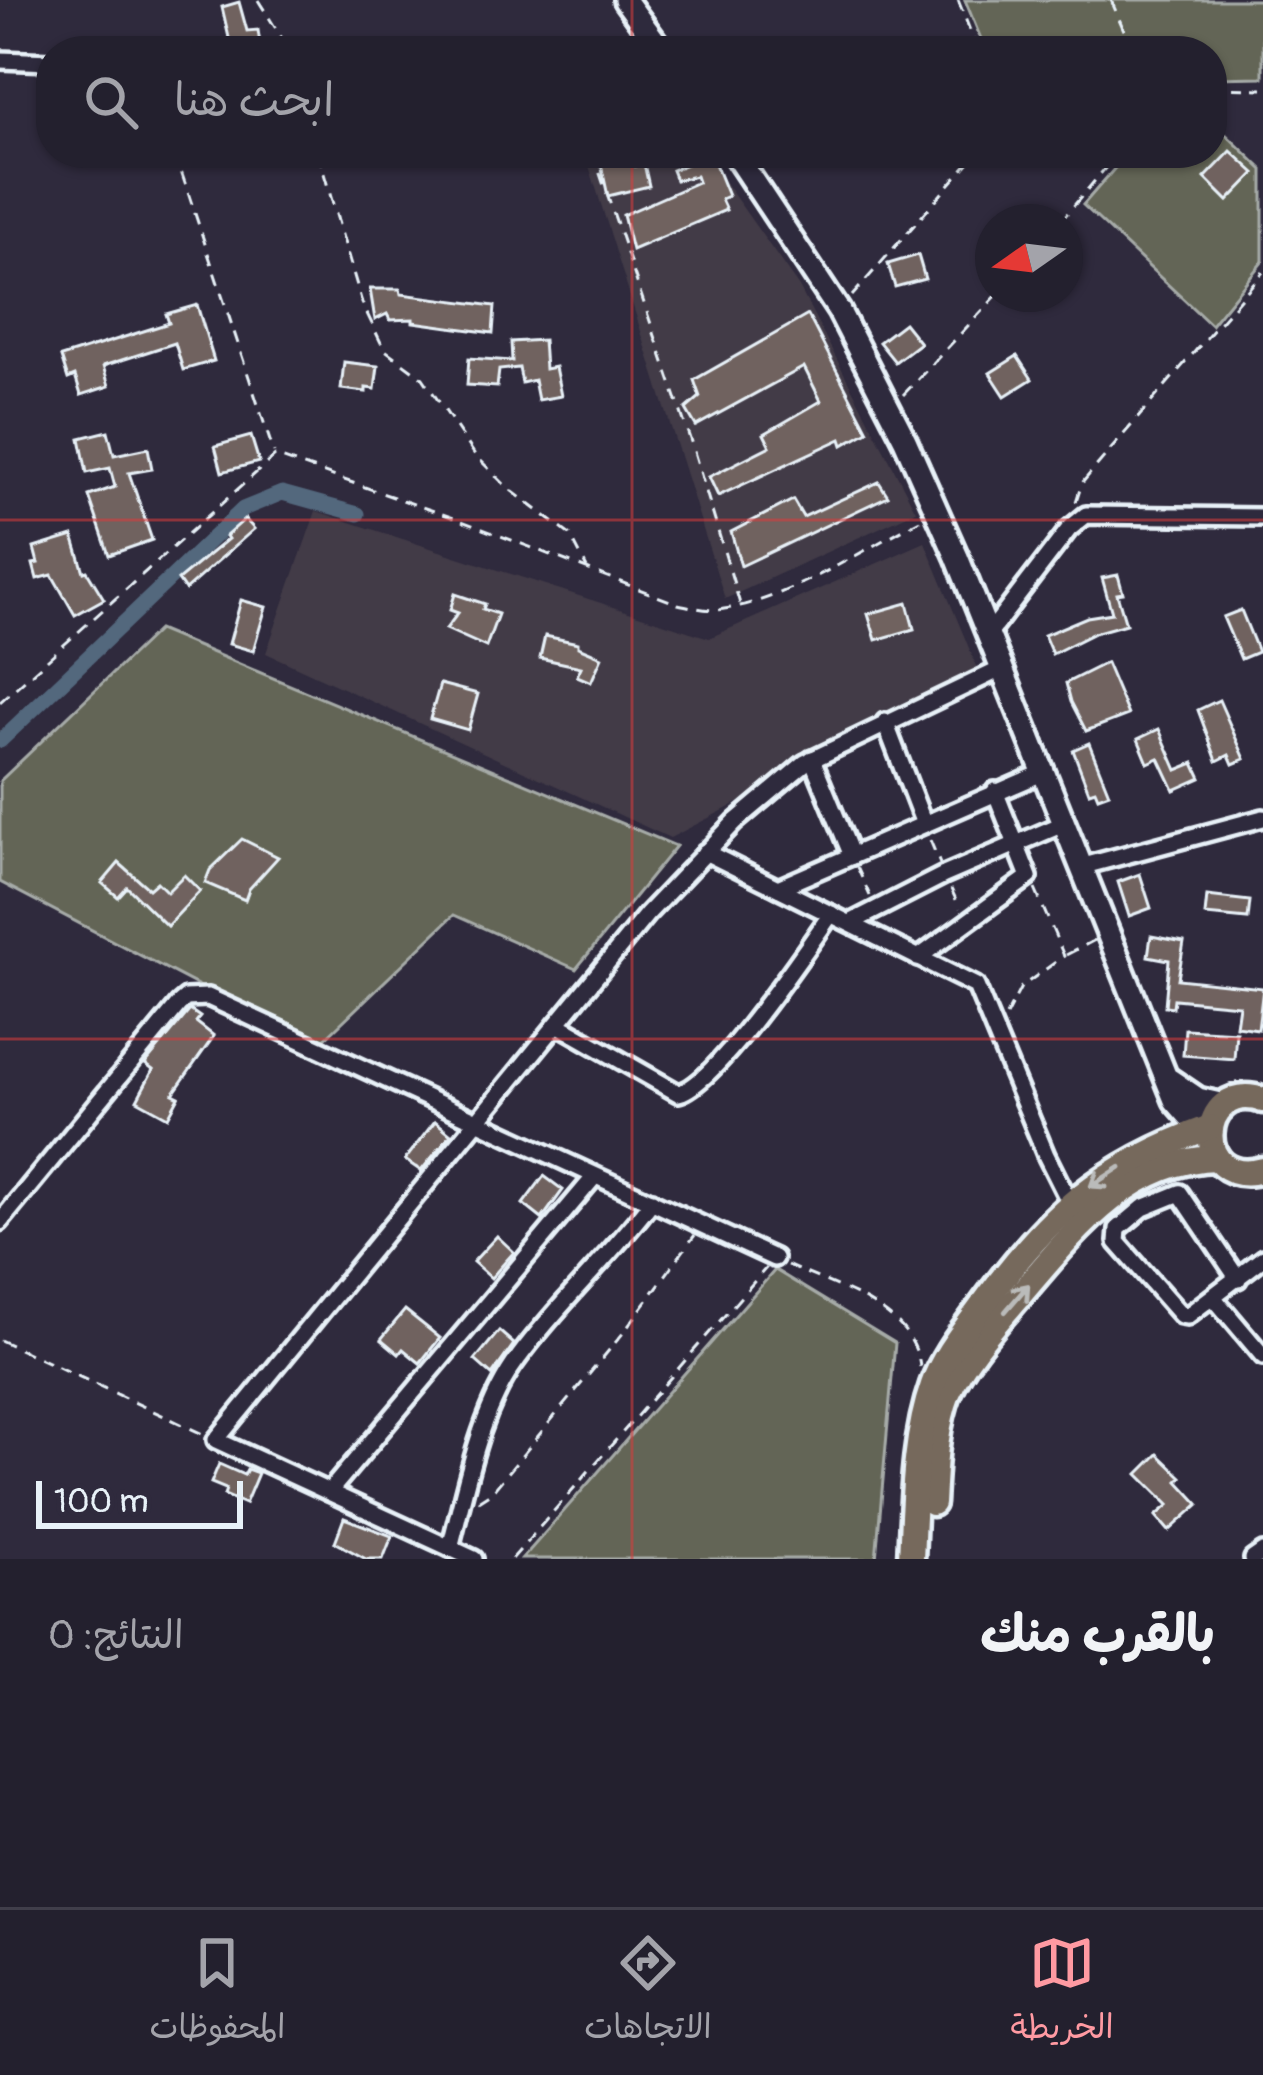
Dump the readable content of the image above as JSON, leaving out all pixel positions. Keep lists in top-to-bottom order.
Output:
{
  "scale_bar": "100 m",
  "north": "left",
  "page": {
    "search": "ابحث هنا",
    "scale": "100 m",
    "heading": ["بالقرب منك", "النتائج: 0"],
    "nav": ["الخريطة", "الاتجاهات", "المحفوظات"]
  }
}
